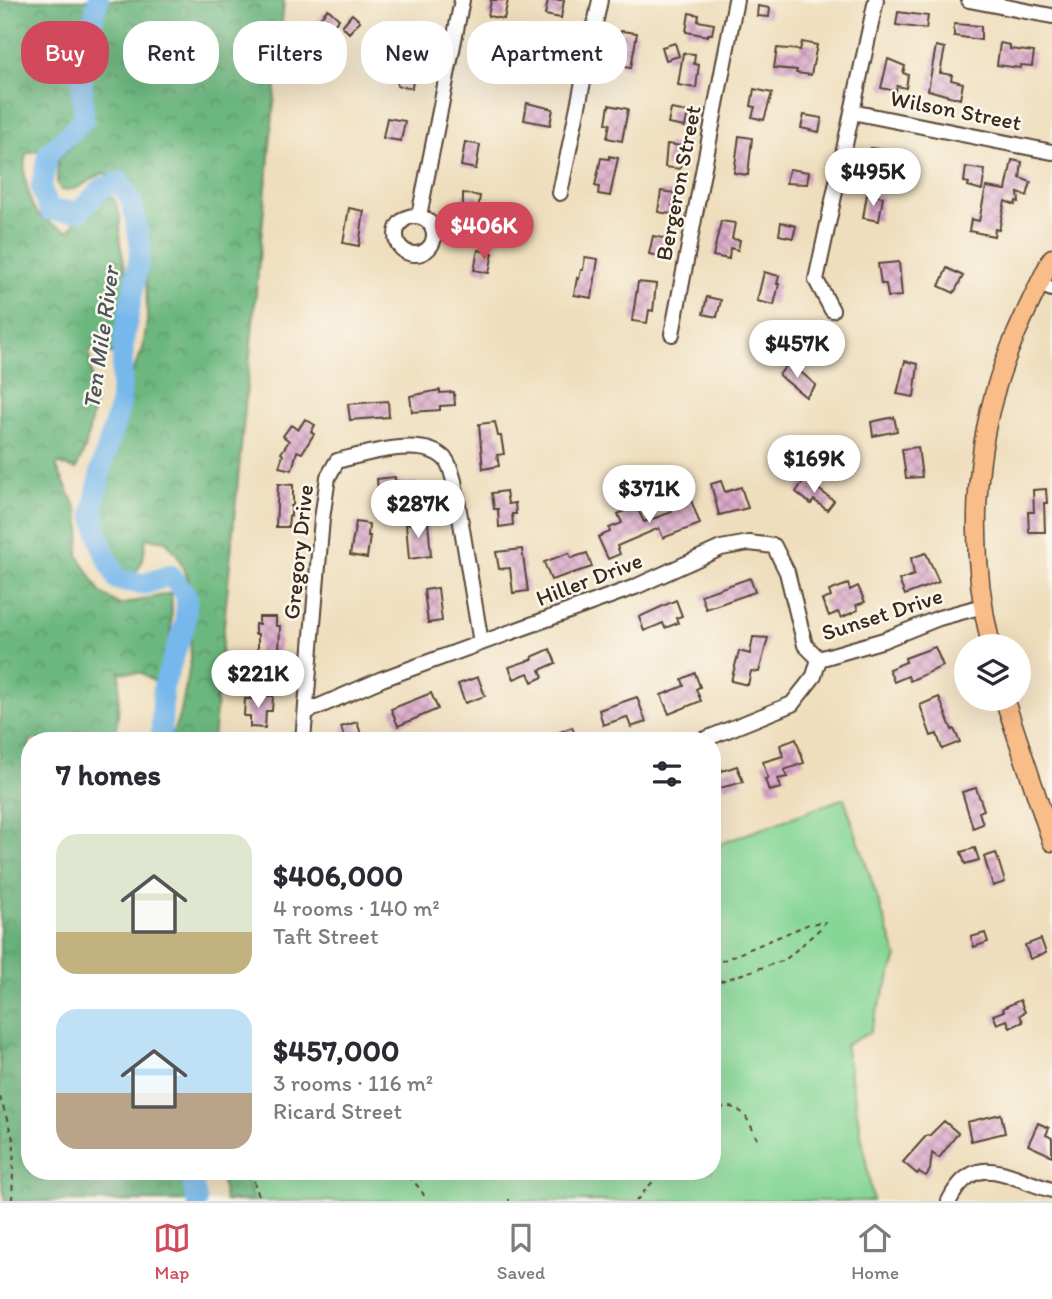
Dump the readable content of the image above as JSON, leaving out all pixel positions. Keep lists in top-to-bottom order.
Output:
{
  "streets": {
    "street": [
      "Wilson Street",
      "Bergeron Street",
      "Gregory Drive",
      "Hiller Drive",
      "Sunset Drive"
    ]
  },
  "crossings": [
    ["Gregory Drive", "Hiller Drive"],
    ["Hiller Drive", "Sunset Drive"]
  ],
  "water": ["Ten Mile River"],
  "page": {
    "chip": [
      "Buy",
      "Rent",
      "Filters",
      "New",
      "Apartment"
    ],
    "price": [
      "$495K",
      "$406K",
      "$457K",
      "$169K",
      "$371K",
      "$287K",
      "$221K"
    ],
    "heading": "7 homes",
    "list": [
      {
        "name": "$406,000",
        "note": "4 rooms · 140 m² · Taft Street"
      },
      {
        "name": "$457,000",
        "note": "3 rooms · 116 m² · Ricard Street"
      }
    ],
    "tabs": ["Map", "Saved", "Home"]
  }
}
